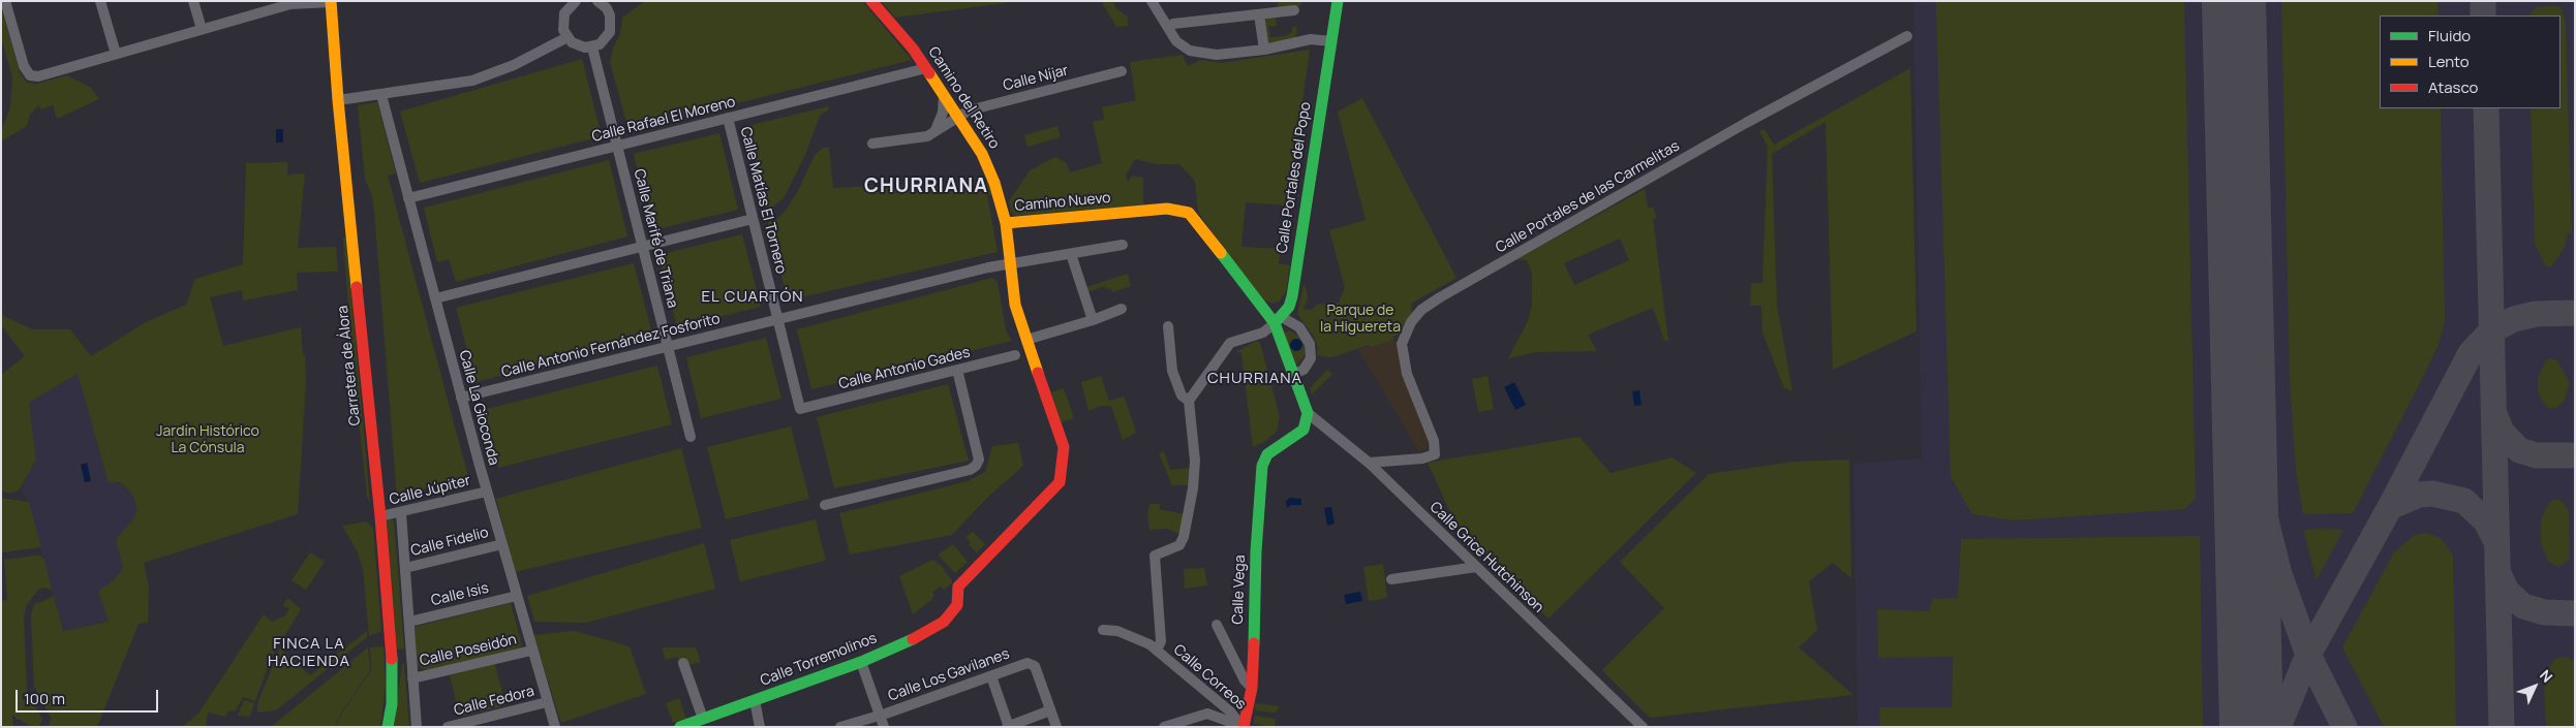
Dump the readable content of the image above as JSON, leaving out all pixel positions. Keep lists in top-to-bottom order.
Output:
{
  "streets": {
    "street": [
      "Calle Níjar",
      "Camino del Retiro",
      "Calle Rafael El Moreno",
      "Calle Portales del Popo",
      "Calle Portales de las Carmelitas",
      "Calle Matías El Tornero",
      "Camino Nuevo",
      "Calle Marifé de Triana",
      "Calle Antonio Fernández Fosforito",
      "Carretera de Álora",
      "Calle Antonio Gades",
      "Calle La Gioconda",
      "Calle Júpiter",
      "Calle Fidelio",
      "Calle Grice Hutchinson",
      "Calle Vega",
      "Calle Isis",
      "Calle Poseidón",
      "Calle Torremolinos",
      "Calle Los Gavilanes",
      "Calle Correos",
      "Calle Fedora"
    ]
  },
  "crossings": [
    ["Calle Níjar", "Camino del Retiro"],
    ["Camino del Retiro", "Calle Rafael El Moreno"],
    ["Camino del Retiro", "Camino Nuevo"],
    ["Calle Rafael El Moreno", "Calle Matías El Tornero"],
    ["Calle Rafael El Moreno", "Calle Marifé de Triana"],
    ["Calle Rafael El Moreno", "Calle La Gioconda"],
    ["Calle Portales del Popo", "Camino Nuevo"],
    ["Calle Portales de las Carmelitas", "Calle Grice Hutchinson"],
    ["Calle Matías El Tornero", "Calle Antonio Fernández Fosforito"],
    ["Calle Matías El Tornero", "Calle Antonio Gades"],
    ["Camino Nuevo", "Calle Antonio Fernández Fosforito"],
    ["Camino Nuevo", "Calle Grice Hutchinson"],
    ["Camino Nuevo", "Calle Vega"],
    ["Camino Nuevo", "Calle Torremolinos"],
    ["Calle Marifé de Triana", "Calle Antonio Fernández Fosforito"],
    ["Calle Antonio Fernández Fosforito", "Calle La Gioconda"],
    ["Carretera de Álora", "Calle Júpiter"],
    ["Calle La Gioconda", "Calle Júpiter"],
    ["Calle La Gioconda", "Calle Fidelio"],
    ["Calle La Gioconda", "Calle Isis"],
    ["Calle La Gioconda", "Calle Poseidón"],
    ["Calle La Gioconda", "Calle Fedora"],
    ["Calle Grice Hutchinson", "Calle Vega"],
    ["Calle Vega", "Calle Correos"]
  ],
  "districts": [
    "CHURRIANA",
    "EL CUARTÓN",
    "CHURRIANA",
    "FINCA LA HACIENDA"
  ],
  "parks": ["Parque de la Higuereta", "Jardín Histórico La Cónsula"],
  "legend": ["Fluido", "Lento", "Atasco"],
  "scale_bar": "100 m",
  "north": "top right"
}
